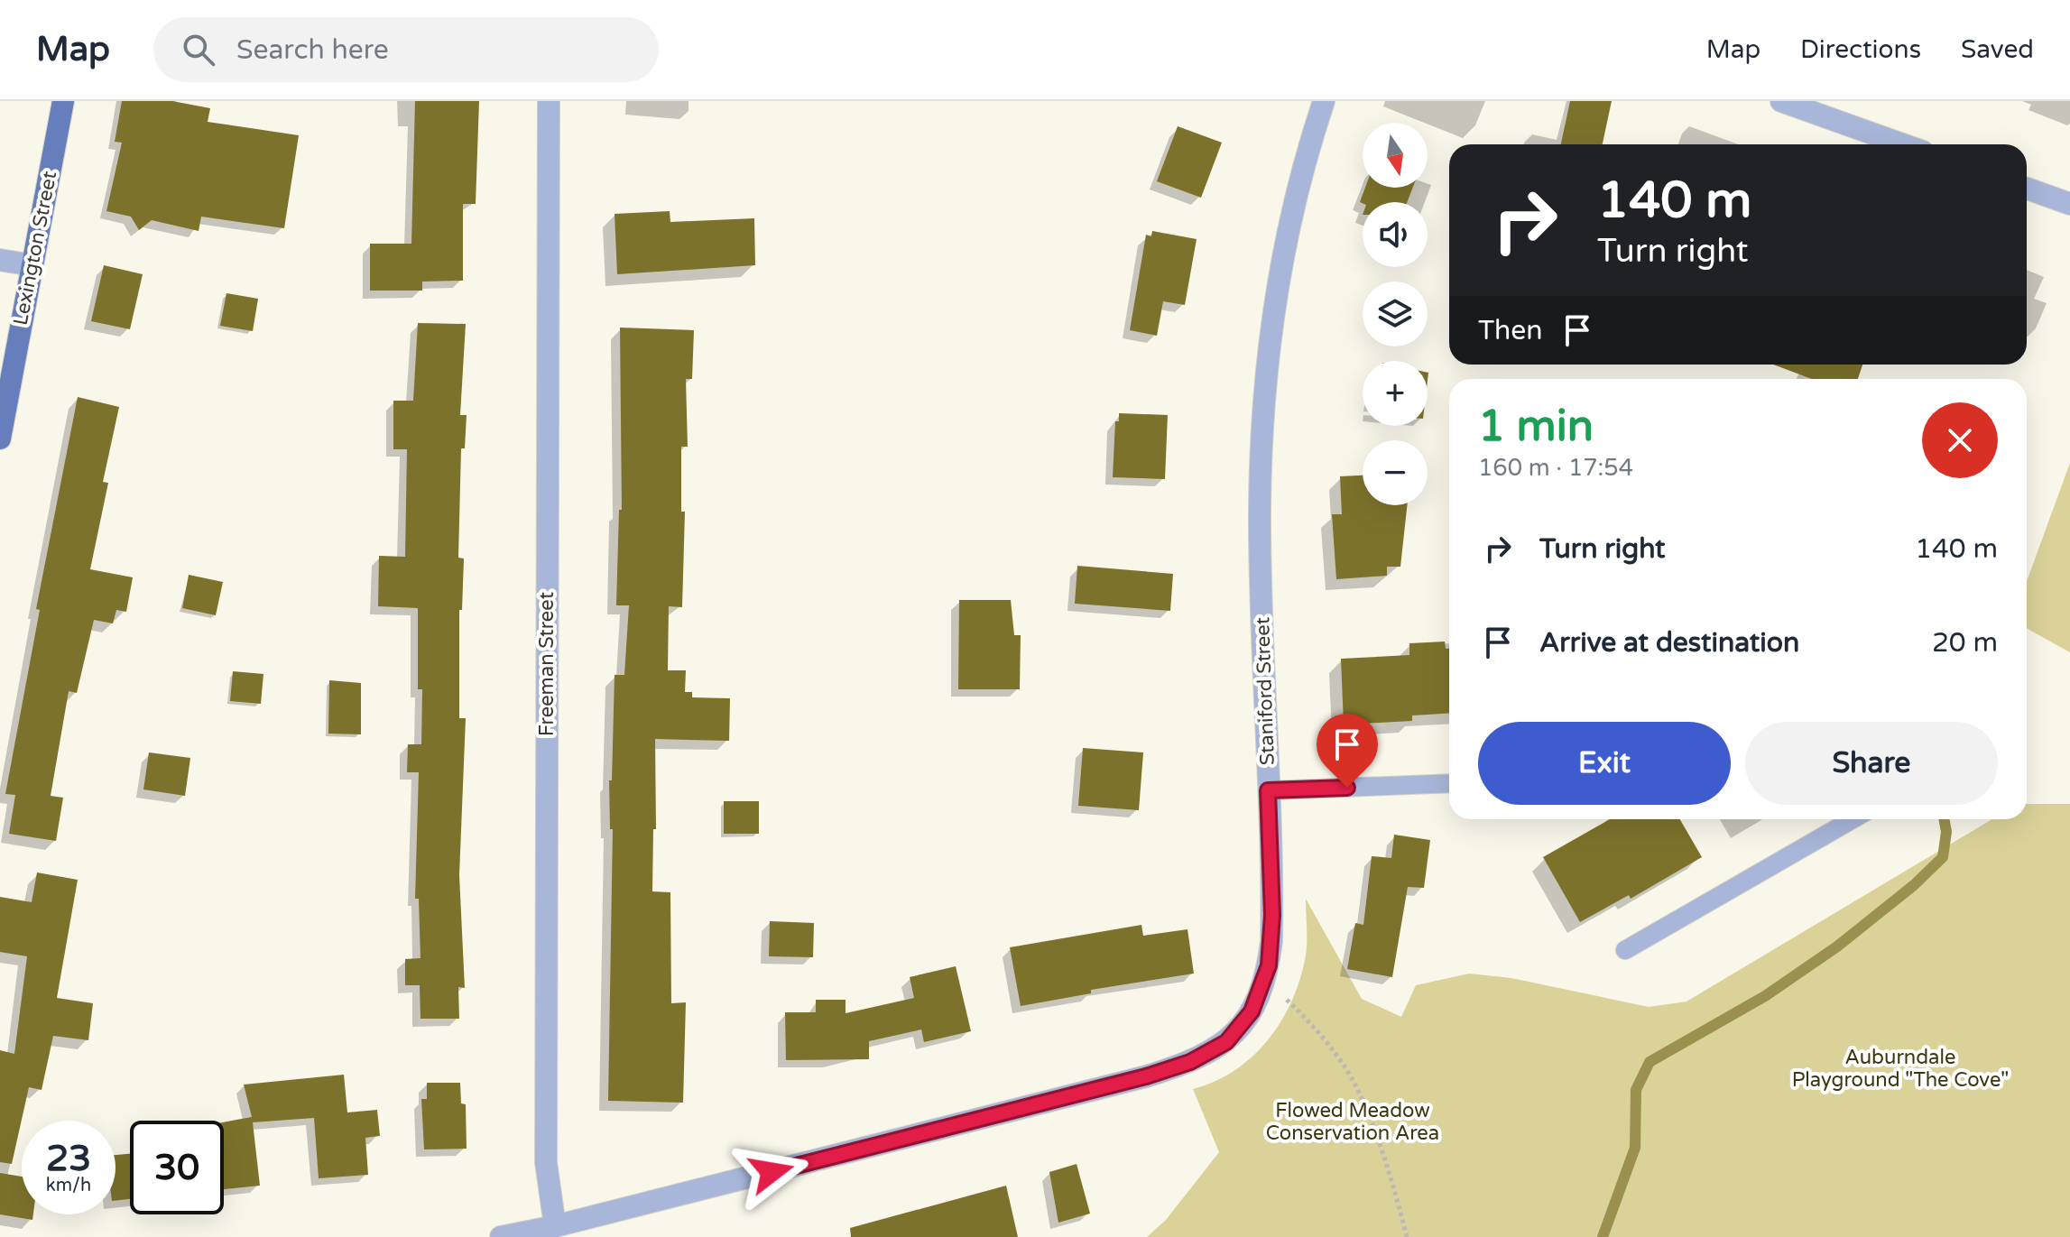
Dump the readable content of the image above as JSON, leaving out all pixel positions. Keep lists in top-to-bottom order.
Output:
{
  "streets": {
    "main road": ["Lexington Street"],
    "street": ["Freeman Street", "Staniford Street"]
  },
  "crossings": [
    ["Freeman Street", "Staniford Street"]
  ],
  "parks": ["Auburndale Playground \"The Cove\"", "Flowed Meadow Conservation Area"],
  "north": "bottom",
  "page": {
    "header": "Map",
    "search": "Search here",
    "nav": ["Map", "Directions", "Saved"],
    "map_buttons": ["+", "−"],
    "turn": ["140 m", "Turn right"],
    "then": "Then",
    "heading": ["1 min", "160 m · 17:54"],
    "list": [
      {
        "name": "Turn right",
        "value": "140 m"
      },
      {
        "name": "Arrive at destination",
        "value": "20 m"
      }
    ],
    "buttons": ["Exit", "Share"],
    "speed": "23 km/h",
    "limit": "30"
  }
}
